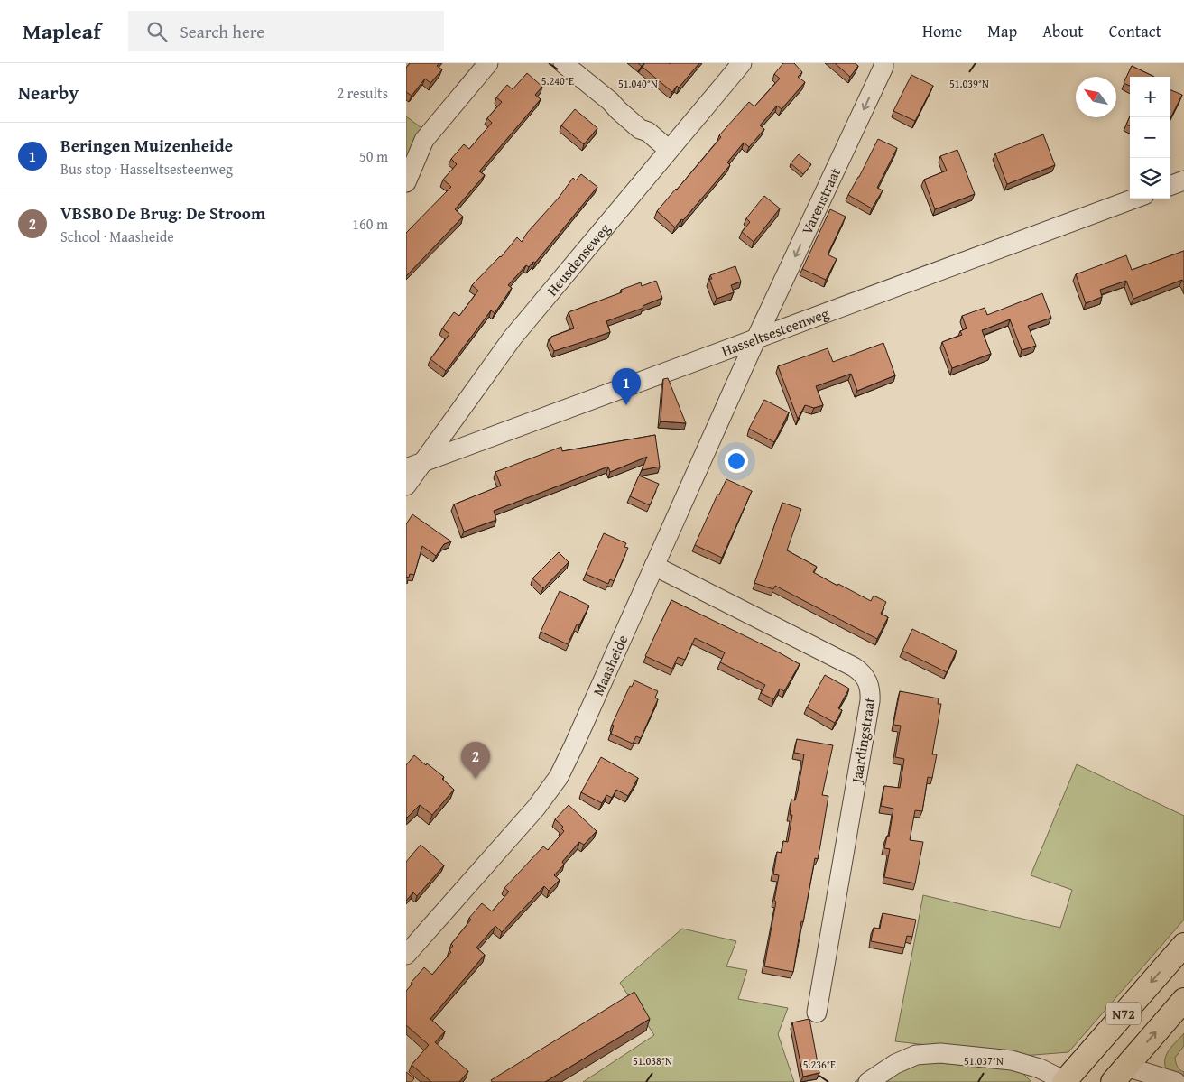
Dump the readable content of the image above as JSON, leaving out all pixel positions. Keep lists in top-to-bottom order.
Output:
{
  "streets": {
    "main road": ["N72"],
    "street": [
      "Varenstraat",
      "Heusdenseweg",
      "Hasseltsesteenweg",
      "Maasheide",
      "Jaardingstraat"
    ]
  },
  "crossings": [
    ["Varenstraat", "Hasseltsesteenweg"],
    ["Varenstraat", "Maasheide"],
    ["Heusdenseweg", "Hasseltsesteenweg"],
    ["Hasseltsesteenweg", "Maasheide"],
    ["Maasheide", "Jaardingstraat"]
  ],
  "one_way": ["Varenstraat"],
  "north": "top left",
  "page": {
    "header": "Mapleaf",
    "search": "Search here",
    "nav": [
      "Home",
      "Map",
      "About",
      "Contact"
    ],
    "heading": ["Nearby", "2 results"],
    "map_buttons": ["+", "−"],
    "list": [
      {
        "mark": "1",
        "name": "Beringen Muizenheide",
        "note": "Bus stop · Hasseltsesteenweg",
        "value": "50 m"
      },
      {
        "mark": "2",
        "name": "VBSBO De Brug: De Stroom",
        "note": "School · Maasheide",
        "value": "160 m"
      }
    ],
    "pins": ["1", "2"]
  },
  "coordinates": [
    "5.240°E",
    "51.040°N",
    "51.039°N",
    "51.038°N",
    "51.037°N",
    "5.236°E"
  ]
}
